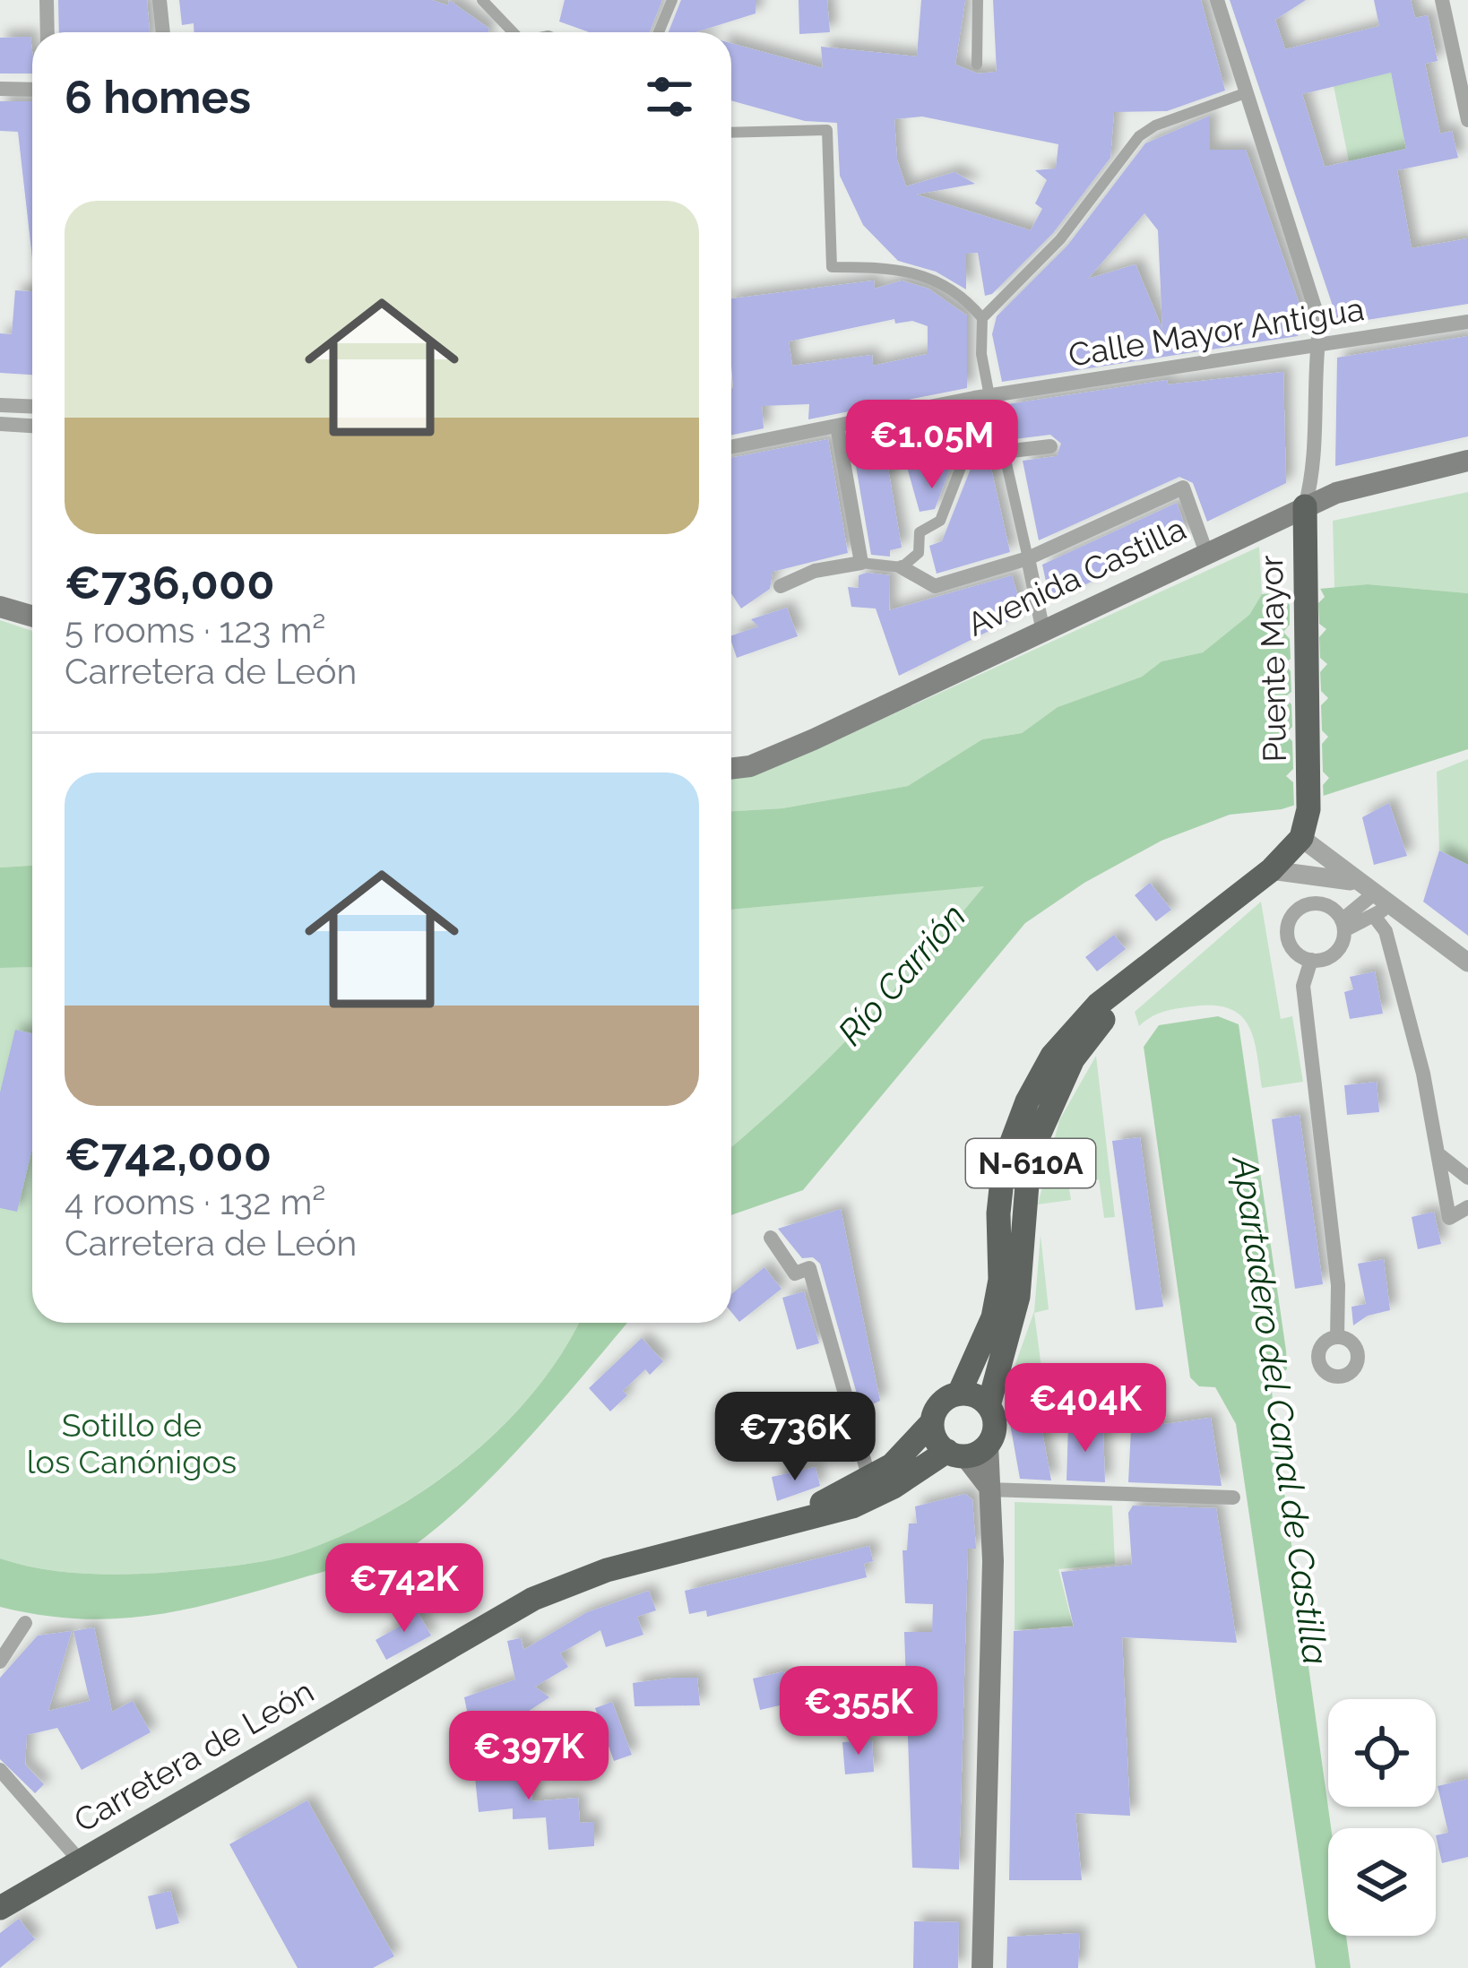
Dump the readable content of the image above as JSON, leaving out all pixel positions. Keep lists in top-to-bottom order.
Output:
{
  "streets": {
    "highway": ["Puente Mayor", "N-610A", "Carretera de León"],
    "main road": ["Avenida Castilla"],
    "street": ["Calle Mayor Antigua"]
  },
  "crossings": [
    ["Avenida Castilla", "Puente Mayor"],
    ["Puente Mayor", "N-610A"],
    ["N-610A", "Carretera de León"]
  ],
  "water": ["Río Carrión", "Apartadero del Canal de Castilla"],
  "parks": ["Sotillo de los Canónigos"],
  "page": {
    "heading": "6 homes",
    "list": [
      {
        "name": "€736,000",
        "note": "5 rooms · 123 m² · Carretera de León"
      },
      {
        "name": "€742,000",
        "note": "4 rooms · 132 m² · Carretera de León"
      }
    ],
    "price": [
      "€1.05M",
      "€404K",
      "€736K",
      "€742K",
      "€355K",
      "€397K"
    ]
  }
}
